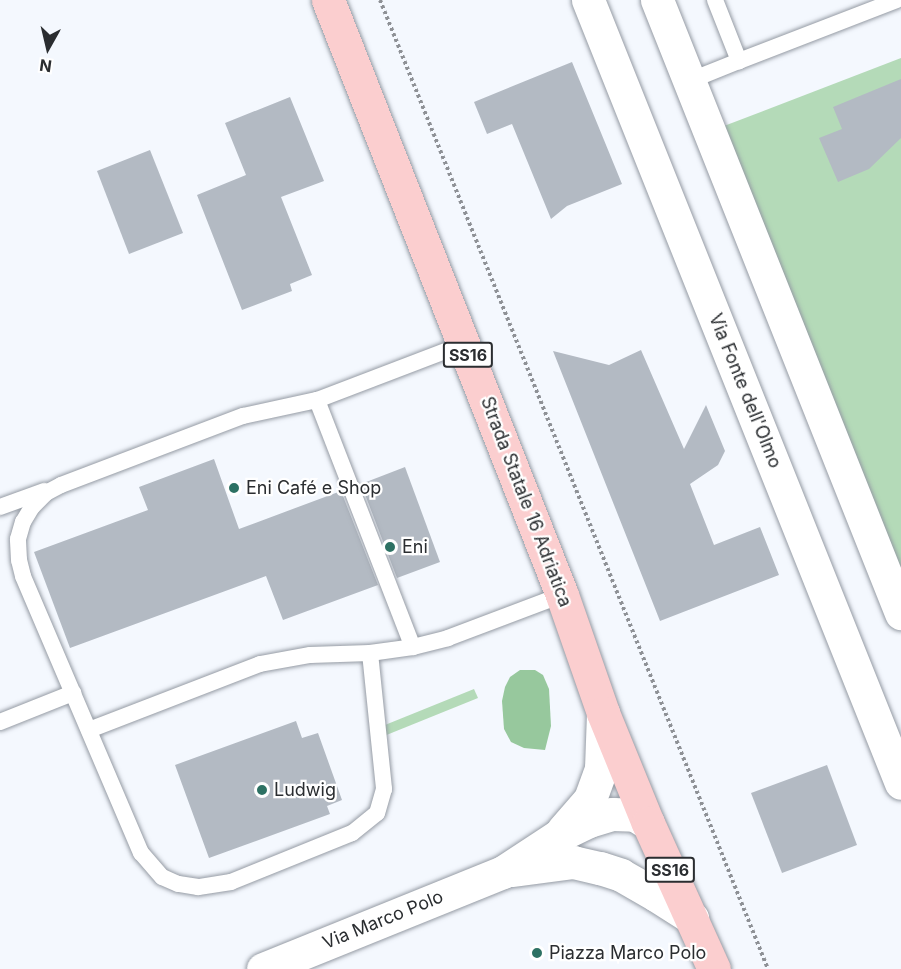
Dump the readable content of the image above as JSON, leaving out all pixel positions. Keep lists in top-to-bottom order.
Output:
{
  "streets": {
    "main road": ["SS16", "Strada Statale 16 Adriatica"],
    "street": ["Via Fonte dell'Olmo", "Via Marco Polo"]
  },
  "crossings": [
    ["Strada Statale 16 Adriatica", "Via Marco Polo"]
  ],
  "places": [
    "Eni Café e Shop",
    "Eni",
    "Ludwig",
    "Piazza Marco Polo"
  ],
  "north": "bottom"
}
